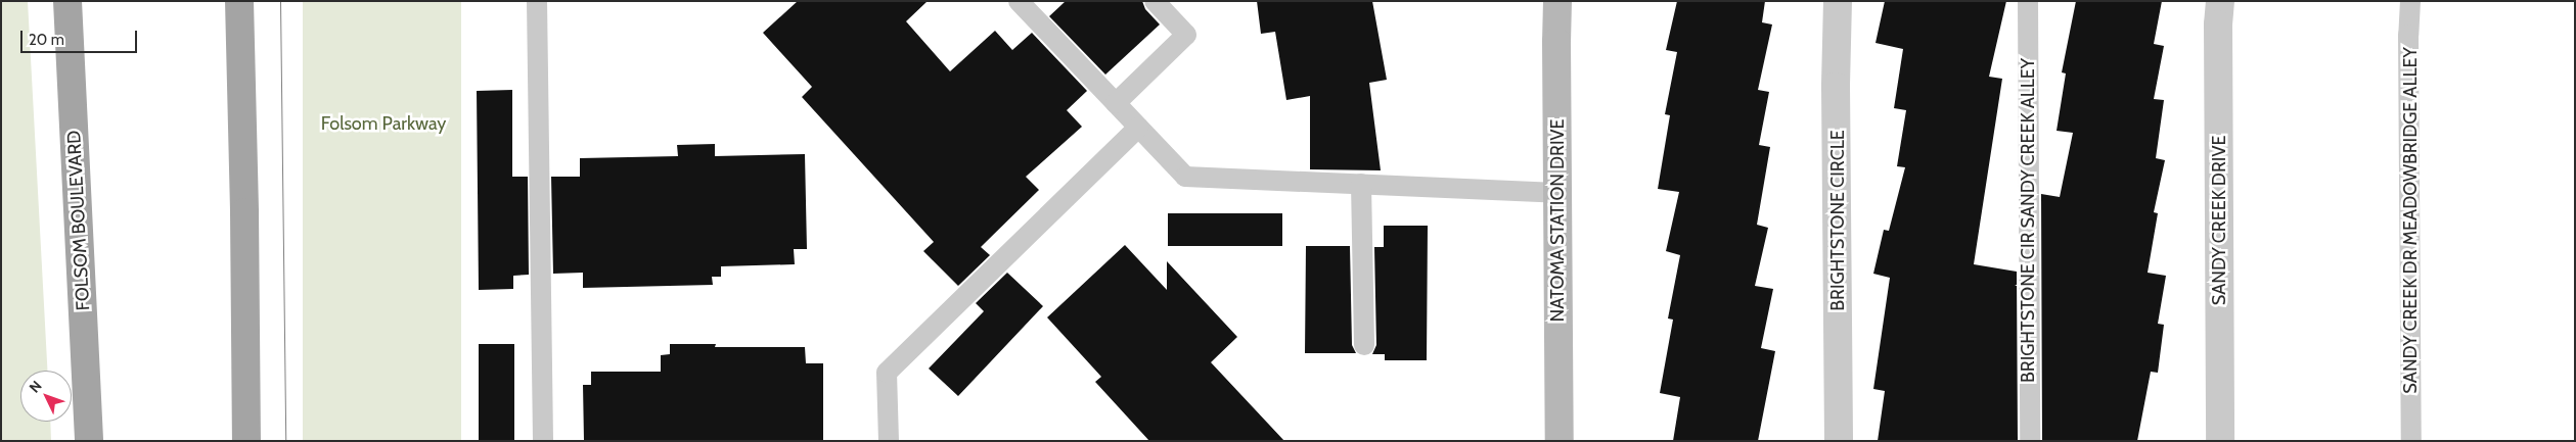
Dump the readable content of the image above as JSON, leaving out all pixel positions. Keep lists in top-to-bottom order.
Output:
{
  "streets": {
    "main road": ["FOLSOM BOULEVARD"],
    "street": ["NATOMA STATION DRIVE", "BRIGHTSTONE CIRCLE", "SANDY CREEK DRIVE"],
    "lane": ["BRIGHTSTONE CIR SANDY CREEK ALLEY", "SANDY CREEK DR MEADOWBRIDGE ALLEY"]
  },
  "parks": ["Folsom Parkway"],
  "scale_bar": "20 m",
  "north": "top left"
}
